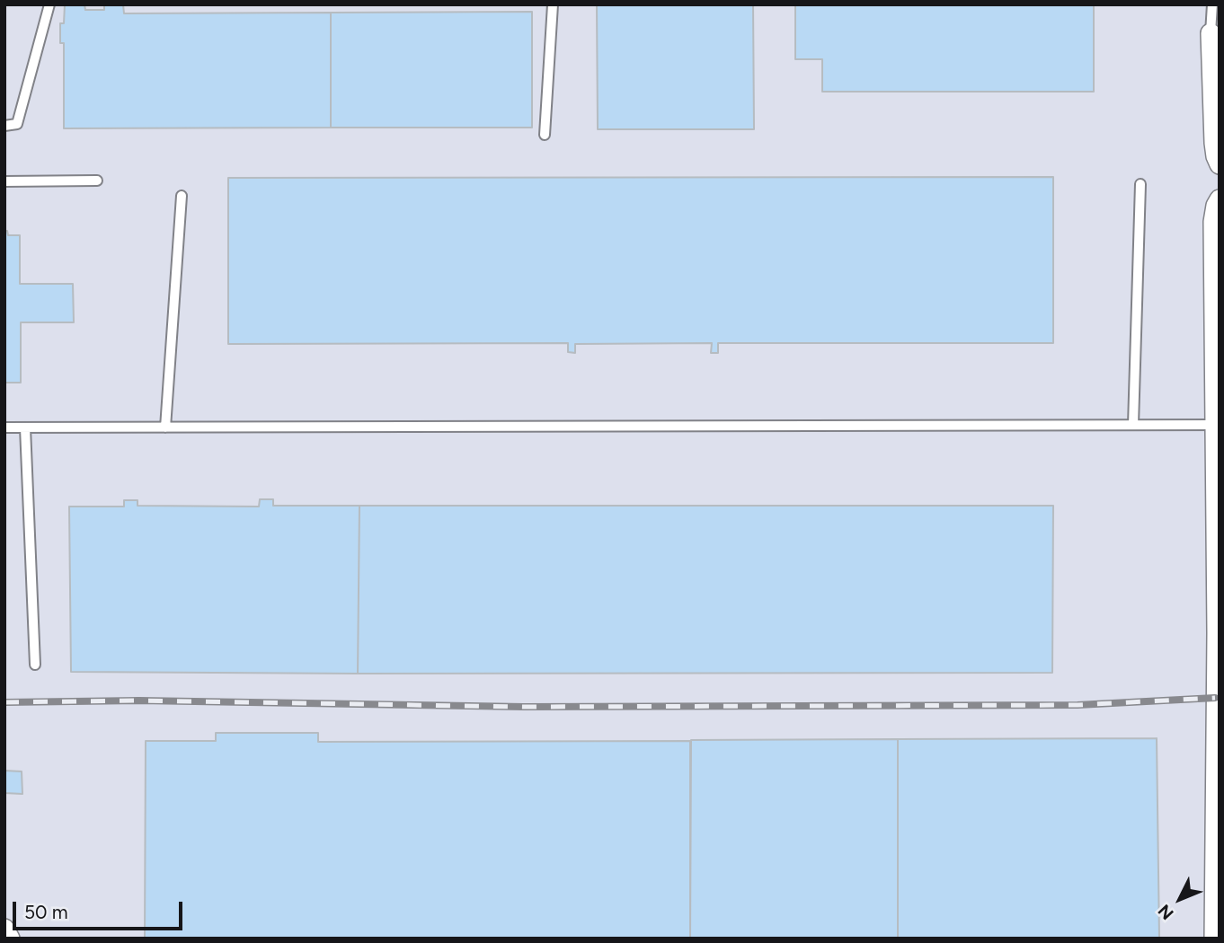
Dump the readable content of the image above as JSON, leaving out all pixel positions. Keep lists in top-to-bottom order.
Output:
{
  "scale_bar": "50 m",
  "north": "bottom left"
}
